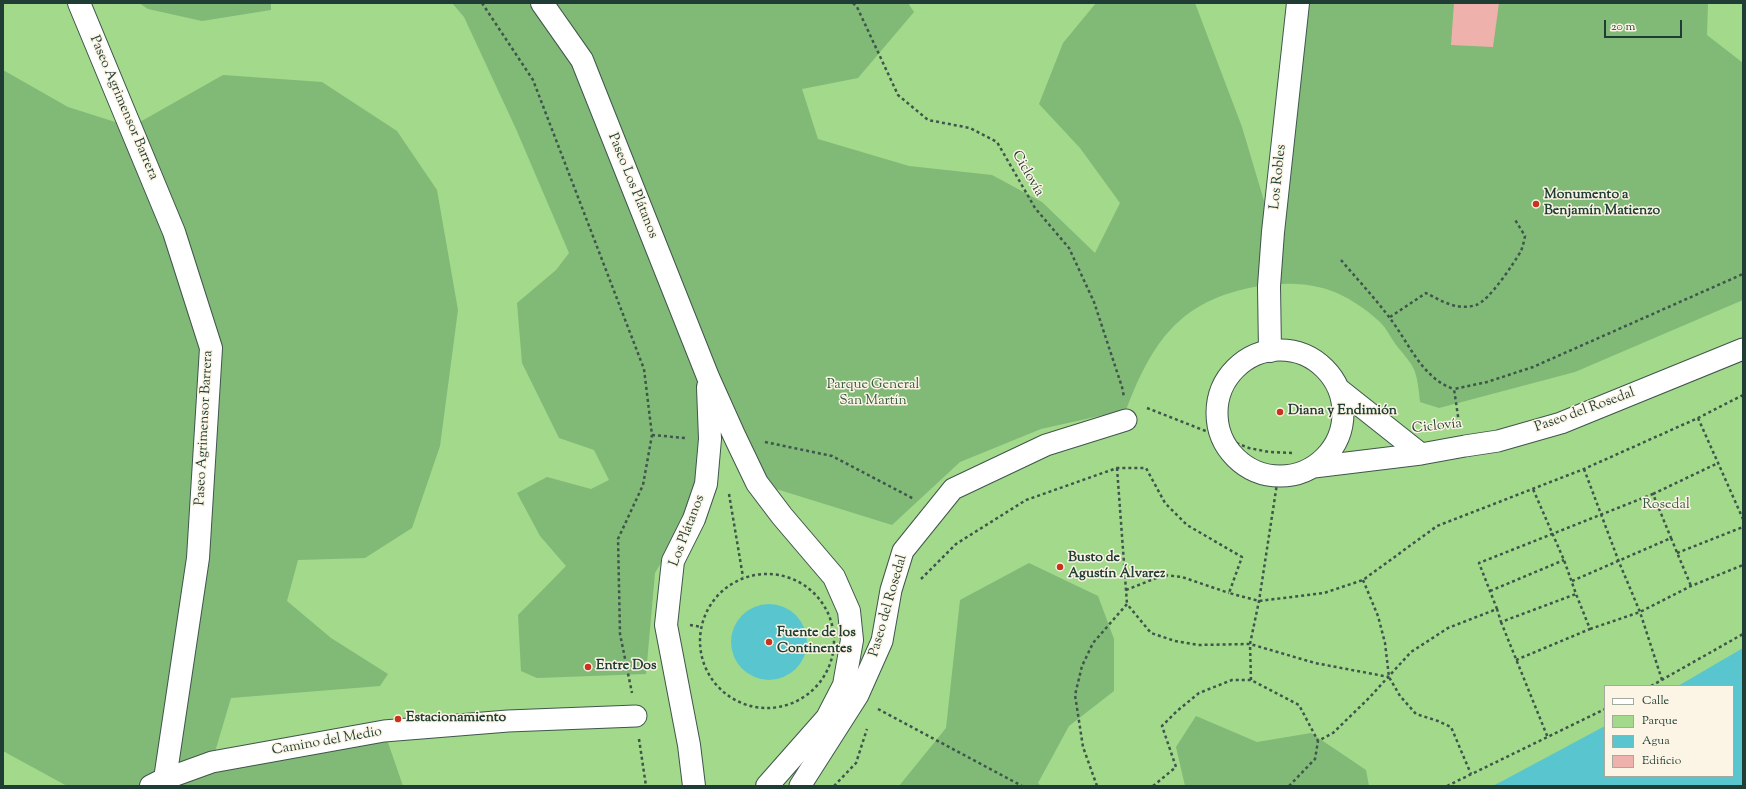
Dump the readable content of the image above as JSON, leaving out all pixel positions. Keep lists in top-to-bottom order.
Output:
{
  "streets": {
    "street": [
      "Paseo Agrimensor Barrera",
      "Los Robles",
      "Paseo Los Plátanos",
      "Paseo del Rosedal",
      "Los Plátanos",
      "Camino del Medio"
    ],
    "path": ["Ciclovía"]
  },
  "crossings": [
    ["Paseo Agrimensor Barrera", "Camino del Medio"],
    ["Ciclovía", "Paseo del Rosedal"],
    ["Paseo Los Plátanos", "Los Plátanos"]
  ],
  "parks": ["Parque General San Martín", "Rosedal"],
  "places": [
    "Monumento a Benjamín Matienzo",
    "Diana y Endimión",
    "Busto de Agustín Álvarez",
    "Fuente de los Continentes",
    "Entre Dos",
    "Estacionamiento"
  ],
  "legend": [
    "Calle",
    "Parque",
    "Agua",
    "Edificio"
  ],
  "scale_bar": "20 m"
}
